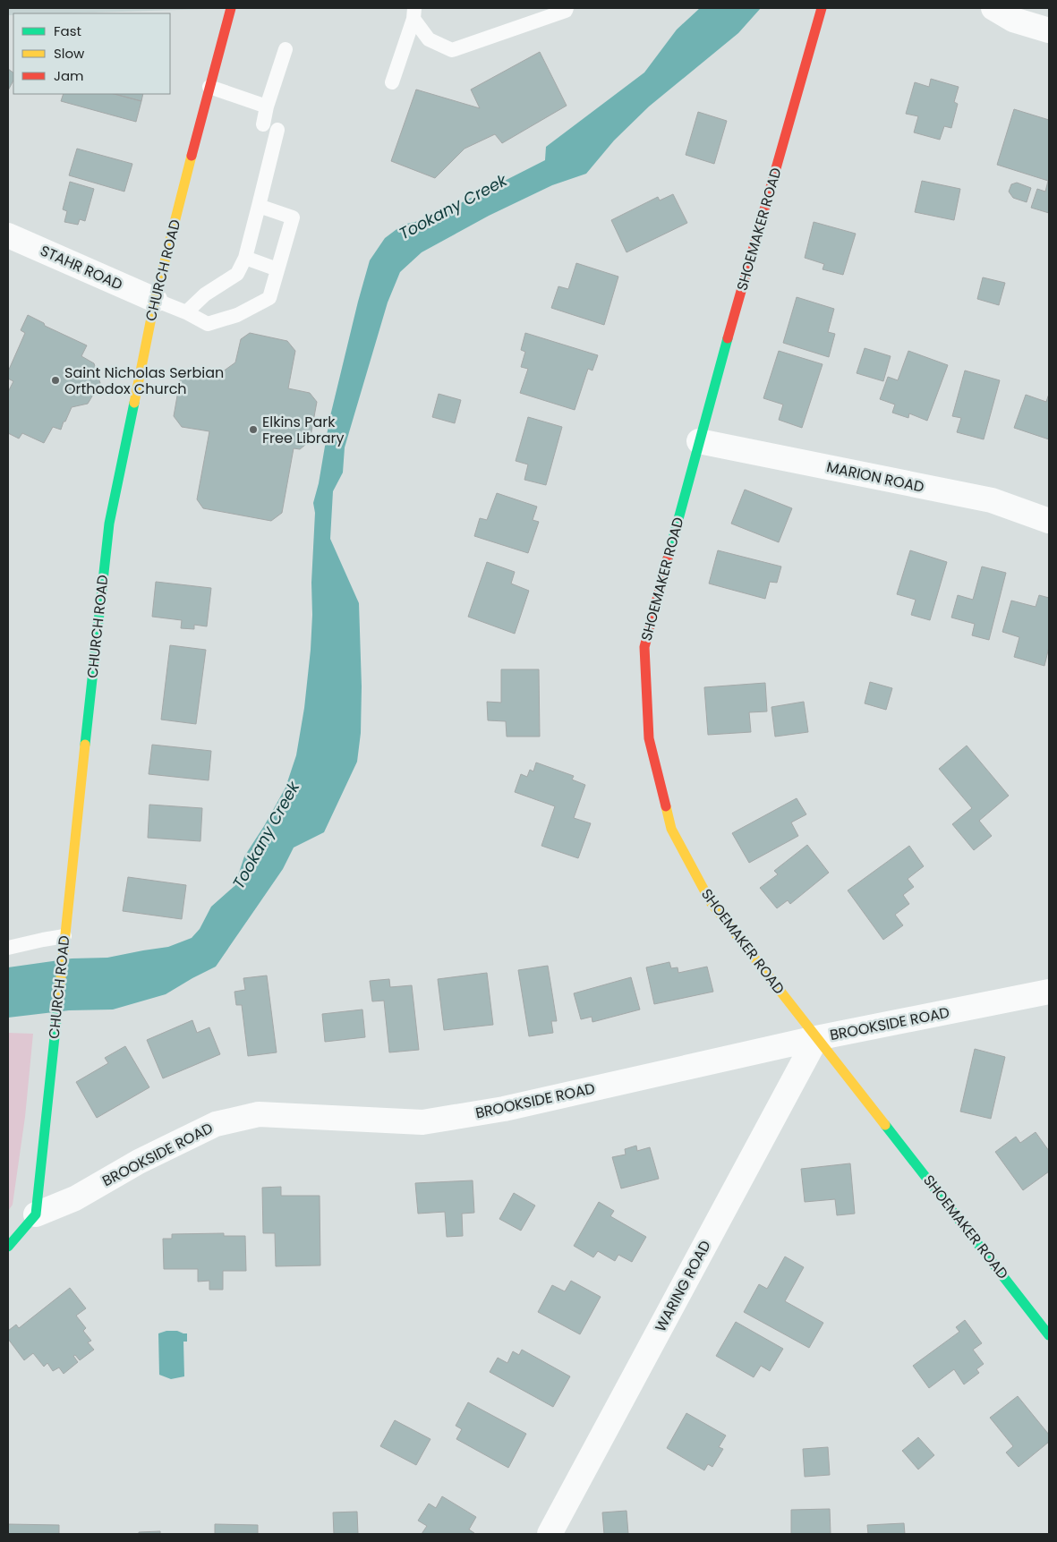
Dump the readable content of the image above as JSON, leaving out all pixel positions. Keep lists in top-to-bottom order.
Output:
{
  "streets": {
    "street": [
      "SHOEMAKER ROAD",
      "STAHR ROAD",
      "CHURCH ROAD",
      "MARION ROAD",
      "BROOKSIDE ROAD",
      "WARING ROAD"
    ]
  },
  "crossings": [
    ["SHOEMAKER ROAD", "MARION ROAD"],
    ["SHOEMAKER ROAD", "BROOKSIDE ROAD"],
    ["SHOEMAKER ROAD", "WARING ROAD"],
    ["STAHR ROAD", "CHURCH ROAD"],
    ["CHURCH ROAD", "BROOKSIDE ROAD"],
    ["BROOKSIDE ROAD", "WARING ROAD"]
  ],
  "water": ["Tookany Creek"],
  "places": ["Saint Nicholas Serbian Orthodox Church", "Elkins Park Free Library"],
  "legend": ["Fast", "Slow", "Jam"]
}
